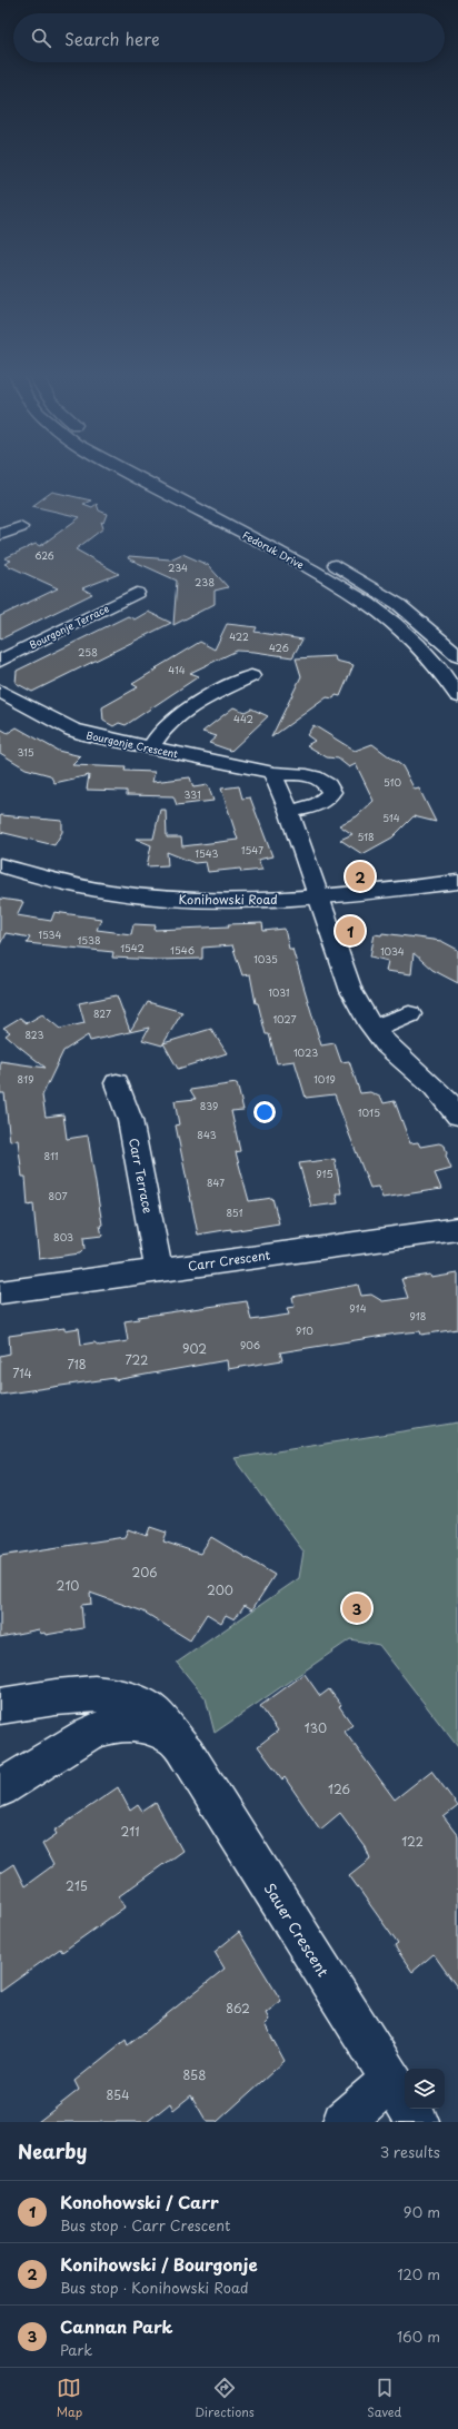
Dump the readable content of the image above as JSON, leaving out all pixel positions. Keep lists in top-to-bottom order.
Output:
{
  "streets": {
    "street": [
      "Fedoruk Drive",
      "Bourgonje Terrace",
      "Bourgonje Crescent",
      "Konihowski Road",
      "Carr Terrace",
      "Carr Crescent",
      "Sauer Crescent"
    ]
  },
  "crossings": [
    ["Carr Terrace", "Carr Crescent"]
  ],
  "house_numbers": [
    "626",
    "234",
    "238",
    "422",
    "426",
    "258",
    "414",
    "442",
    "315",
    "510",
    "331",
    "514",
    "518",
    "1547",
    "1543",
    "1534",
    "1538",
    "1542",
    "1546",
    "1034",
    "1035",
    "1031",
    "827",
    "1027",
    "823",
    "1023",
    "819",
    "1019",
    "839",
    "1015",
    "843",
    "811",
    "915",
    "847",
    "807",
    "851",
    "803",
    "914",
    "918",
    "910",
    "906",
    "902",
    "722",
    "718",
    "714",
    "206",
    "210",
    "200",
    "130",
    "126",
    "211",
    "122",
    "215",
    "862",
    "858",
    "854"
  ],
  "page": {
    "search": "Search here",
    "pins": ["2", "1", "3"],
    "heading": ["Nearby", "3 results"],
    "list": [
      {
        "mark": "1",
        "name": "Konohowski / Carr",
        "note": "Bus stop · Carr Crescent",
        "value": "90 m"
      },
      {
        "mark": "2",
        "name": "Konihowski / Bourgonje",
        "note": "Bus stop · Konihowski Road",
        "value": "120 m"
      },
      {
        "mark": "3",
        "name": "Cannan Park",
        "note": "Park",
        "value": "160 m"
      }
    ],
    "nav": ["Map", "Directions", "Saved"]
  }
}
